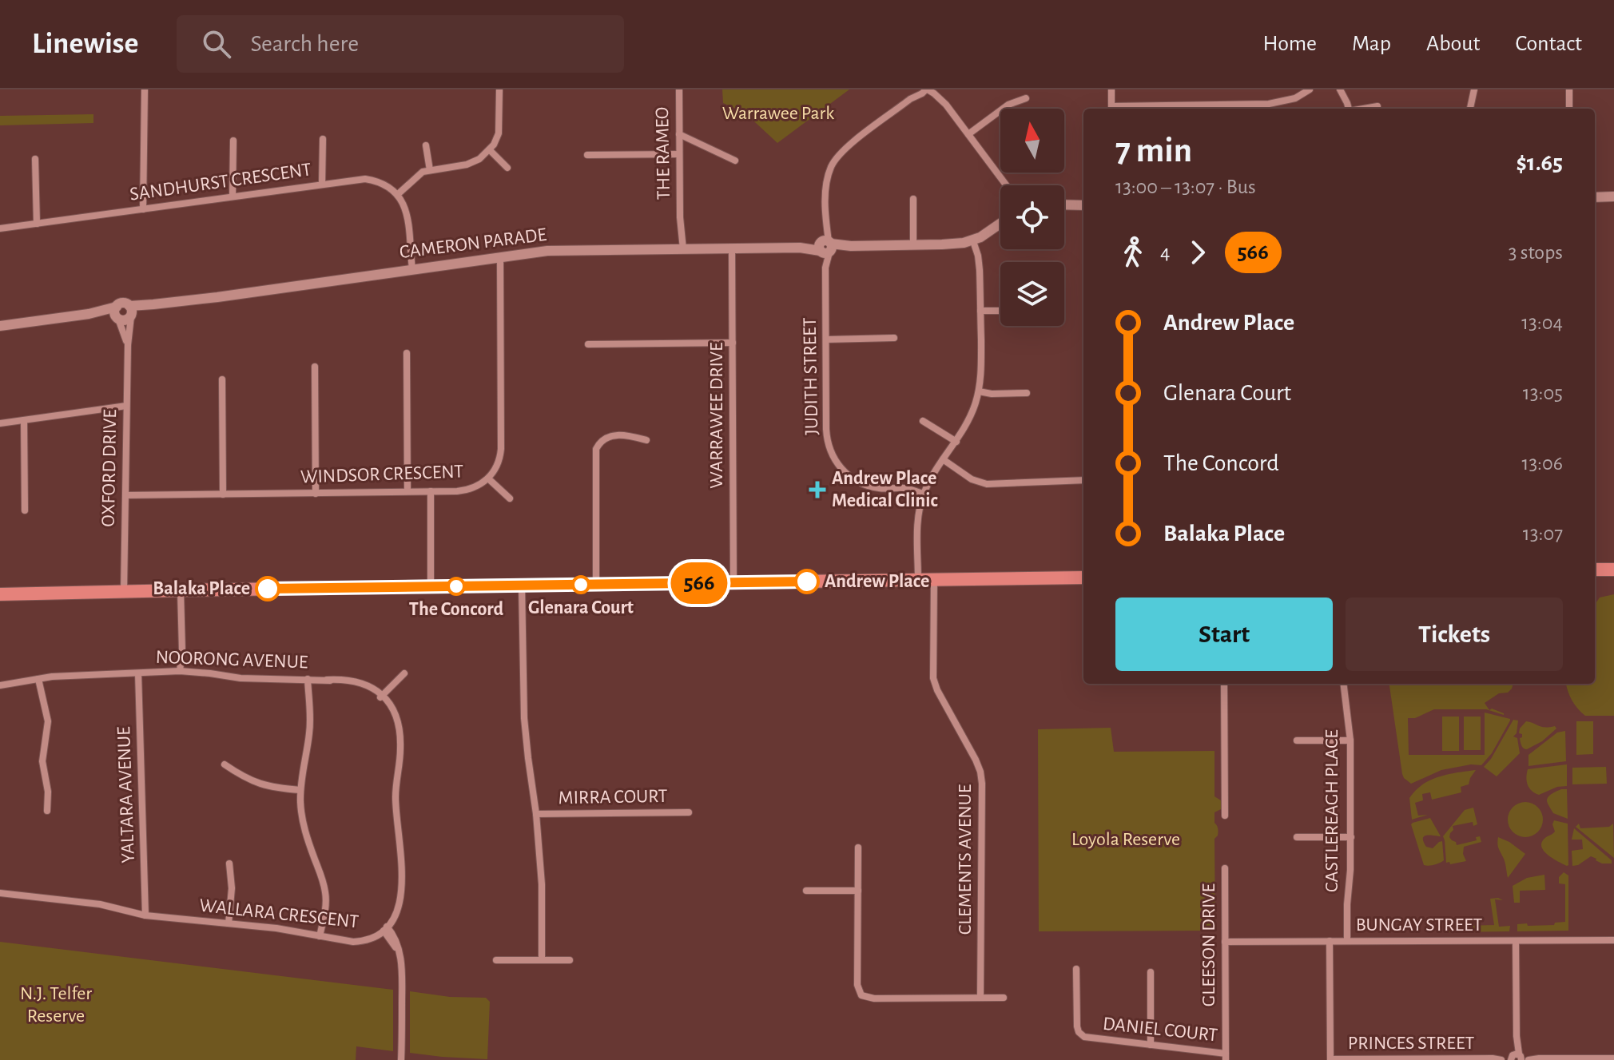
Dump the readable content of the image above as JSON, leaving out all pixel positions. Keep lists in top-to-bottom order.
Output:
{
  "streets": {
    "street": [
      "THE RAMEO",
      "SANDHURST CRESCENT",
      "CAMERON PARADE",
      "JUDITH STREET",
      "WARRAWEE DRIVE",
      "OXFORD DRIVE",
      "WINDSOR CRESCENT",
      "NOORONG AVENUE",
      "YALTARA AVENUE",
      "MIRRA COURT",
      "CASTLEREAGH PLACE",
      "CLEMENTS AVENUE",
      "WALLARA CRESCENT",
      "BUNGAY STREET",
      "GLEESON DRIVE",
      "DANIEL COURT",
      "PRINCES STREET"
    ]
  },
  "crossings": [
    ["THE RAMEO", "CAMERON PARADE"],
    ["CAMERON PARADE", "JUDITH STREET"],
    ["CAMERON PARADE", "WARRAWEE DRIVE"],
    ["CAMERON PARADE", "OXFORD DRIVE"],
    ["CAMERON PARADE", "WINDSOR CRESCENT"],
    ["OXFORD DRIVE", "WINDSOR CRESCENT"],
    ["NOORONG AVENUE", "YALTARA AVENUE"],
    ["YALTARA AVENUE", "WALLARA CRESCENT"],
    ["CASTLEREAGH PLACE", "BUNGAY STREET"],
    ["BUNGAY STREET", "GLEESON DRIVE"],
    ["GLEESON DRIVE", "DANIEL COURT"]
  ],
  "parks": ["Warrawee Park", "Loyola Reserve", "N.J. Telfer Reserve"],
  "places": {
    "health": ["Andrew Place Medical Clinic"],
    "other": [
      "Andrew Place",
      "Glenara Court",
      "The Concord",
      "Balaka Place"
    ]
  },
  "lines": ["bus line 566"],
  "north": "top",
  "page": {
    "header": "Linewise",
    "search": "Search here",
    "nav": [
      "Home",
      "Map",
      "About",
      "Contact"
    ],
    "on_map": "566",
    "heading": ["7 min", "13:00 – 13:07 · Bus", "$1.65"],
    "legs": ["4", "566", "3 stops"],
    "list": [
      {
        "name": "Andrew Place",
        "value": "13:04"
      },
      {
        "name": "Glenara Court",
        "value": "13:05"
      },
      {
        "name": "The Concord",
        "value": "13:06"
      },
      {
        "name": "Balaka Place",
        "value": "13:07"
      }
    ],
    "buttons": ["Start", "Tickets"]
  }
}
